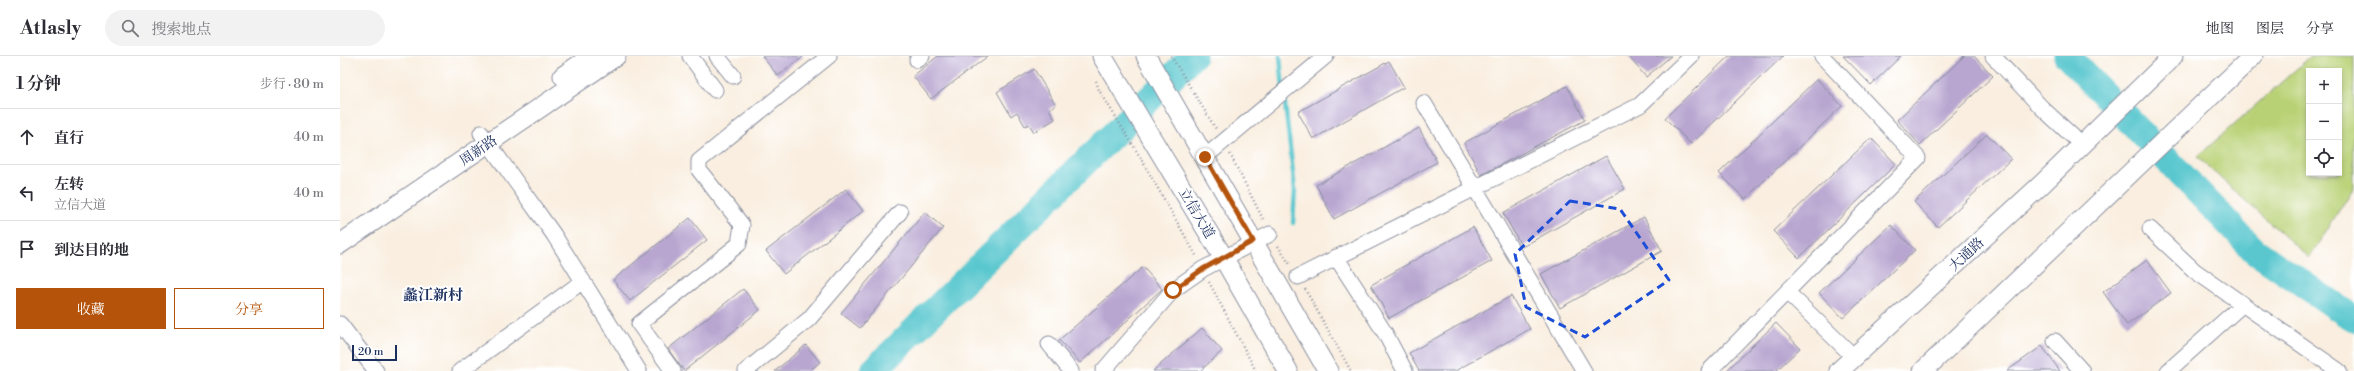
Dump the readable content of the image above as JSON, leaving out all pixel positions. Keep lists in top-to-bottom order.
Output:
{
  "streets": {
    "street": ["周新路", "立信大道", "大通路"]
  },
  "districts": ["蠡江新村"],
  "scale_bar": "20 m",
  "page": {
    "header": "Atlasly",
    "search": "搜索地点",
    "nav": ["地图", "图层", "分享"],
    "heading": ["1 分钟", "步行 · 80 m"],
    "map_buttons": ["+", "−"],
    "list": [
      ["直行", "40 m"],
      ["左转", "立信大道", "40 m"],
      "到达目的地"
    ],
    "buttons": ["收藏", "分享"],
    "scale": "20 m"
  }
}
